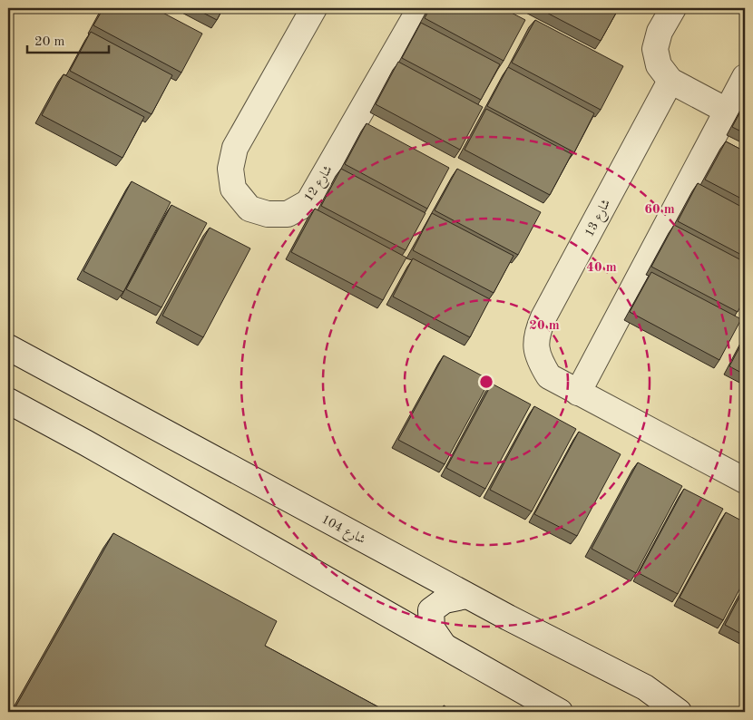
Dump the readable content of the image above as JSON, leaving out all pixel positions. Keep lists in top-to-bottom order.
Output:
{
  "streets": {
    "street": ["شارع 12", "شارع 13", "شارع 104"]
  },
  "scale_bar": "20 m",
  "rings": ["60 m", "40 m", "20 m"]
}
